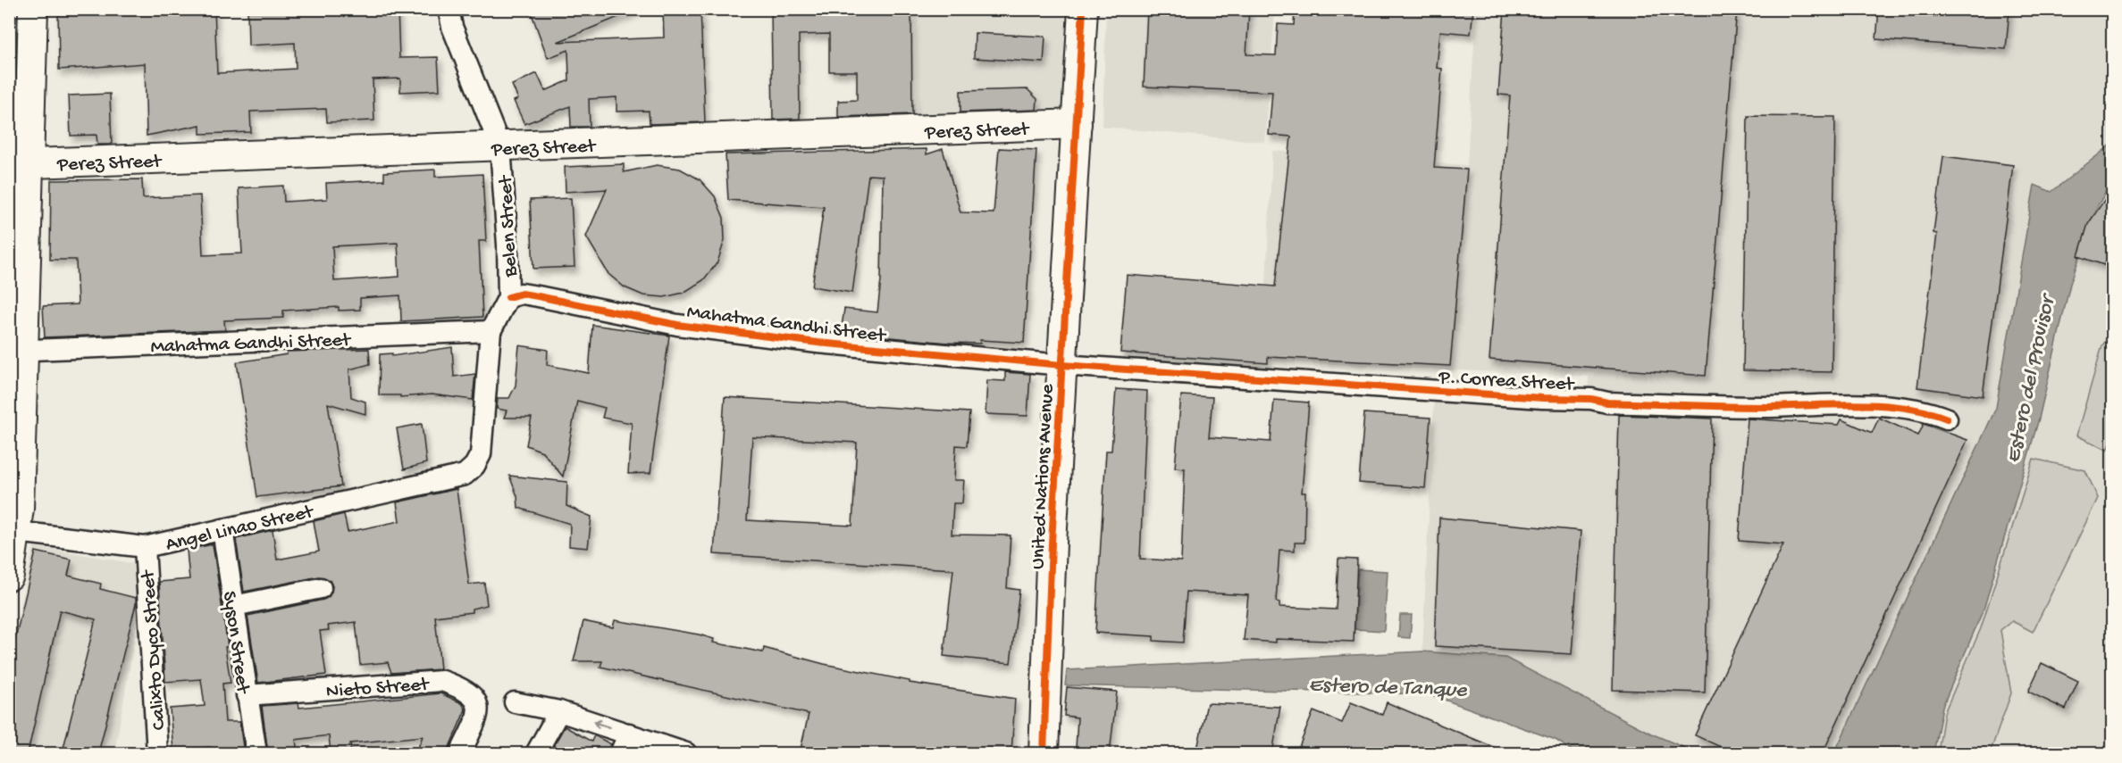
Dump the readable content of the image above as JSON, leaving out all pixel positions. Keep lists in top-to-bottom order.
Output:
{
  "streets": {
    "street": [
      "Perez Street",
      "Belen Street",
      "Mahatma Gandhi Street",
      "P. Correa Street",
      "United Nations Avenue",
      "Angel Linao Street",
      "Syson Street",
      "Calixto Dyco Street",
      "Nieto Street"
    ]
  },
  "crossings": [
    ["Perez Street", "Belen Street"],
    ["Perez Street", "United Nations Avenue"],
    ["Belen Street", "Mahatma Gandhi Street"],
    ["Belen Street", "Angel Linao Street"],
    ["Mahatma Gandhi Street", "P. Correa Street"],
    ["Mahatma Gandhi Street", "United Nations Avenue"],
    ["P. Correa Street", "United Nations Avenue"],
    ["Angel Linao Street", "Syson Street"],
    ["Angel Linao Street", "Calixto Dyco Street"],
    ["Syson Street", "Nieto Street"]
  ],
  "water": ["Estero del Provisor", "Estero de Tanque"]
}
